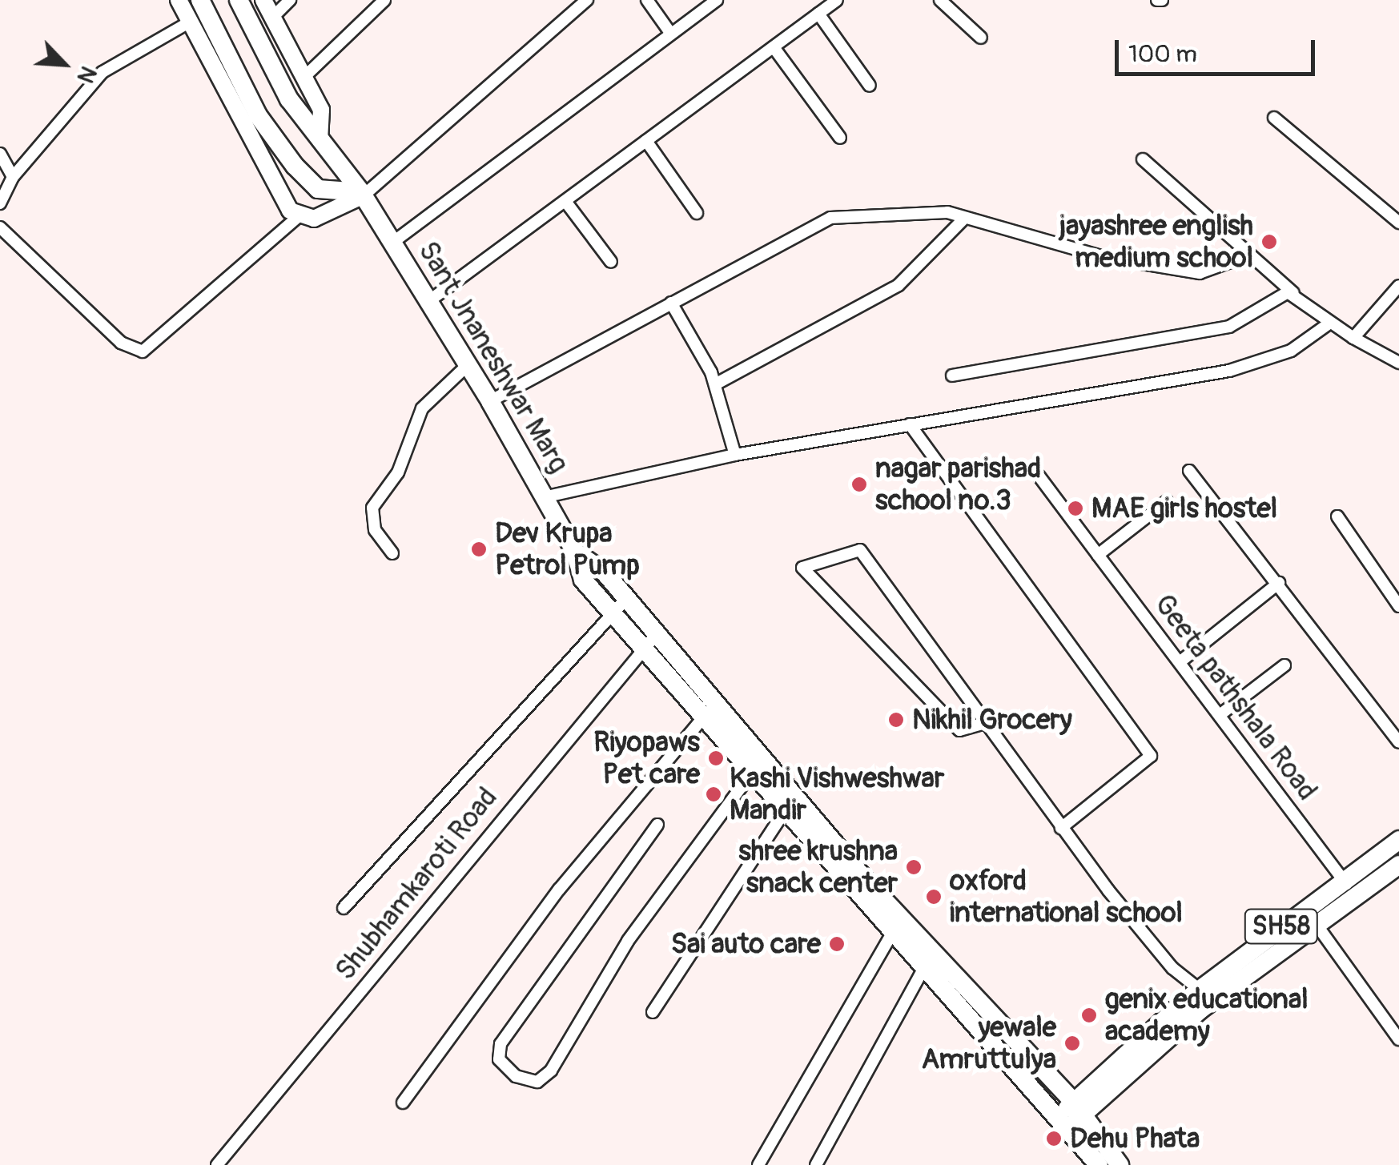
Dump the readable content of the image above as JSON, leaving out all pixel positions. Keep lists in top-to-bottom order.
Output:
{
  "streets": {
    "main road": ["Sant Jnaneshwar Marg", "SH58"],
    "street": ["Geeta pathshala Road", "Shubhamkaroti Road"]
  },
  "crossings": [
    ["Geeta pathshala Road", "SH58"]
  ],
  "places": [
    "jayashree english medium school",
    "nagar parishad school no.3",
    "MAE girls hostel",
    "Dev Krupa Petrol Pump",
    "Nikhil Grocery",
    "Riyopaws Pet care",
    "Kashi Vishweshwar Mandir",
    "shree krushna snack center",
    "oxford international school",
    "Sai auto care",
    "genix educational academy",
    "yewale Amruttulya",
    "Dehu Phata"
  ],
  "scale_bar": "100 m",
  "north": "bottom right"
}
